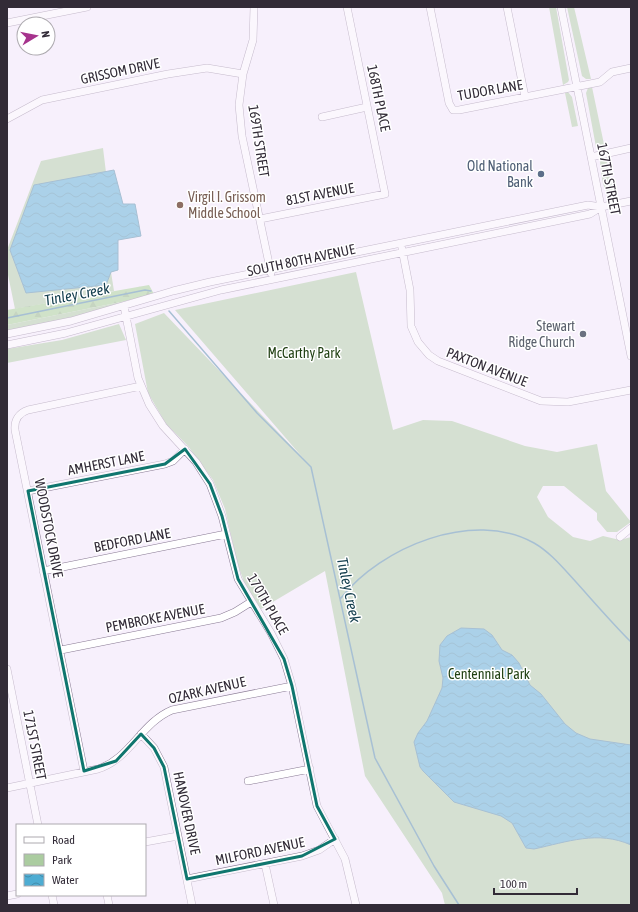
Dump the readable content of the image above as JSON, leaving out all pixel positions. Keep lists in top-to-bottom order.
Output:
{
  "streets": {
    "street": [
      "GRISSOM DRIVE",
      "TUDOR LANE",
      "168TH PLACE",
      "169TH STREET",
      "167TH STREET",
      "81ST AVENUE",
      "SOUTH 80TH AVENUE",
      "PAXTON AVENUE",
      "AMHERST LANE",
      "WOODSTOCK DRIVE",
      "BEDFORD LANE",
      "170TH PLACE",
      "PEMBROKE AVENUE",
      "OZARK AVENUE",
      "171ST STREET",
      "HANOVER DRIVE",
      "MILFORD AVENUE"
    ]
  },
  "crossings": [
    ["GRISSOM DRIVE", "169TH STREET"],
    ["TUDOR LANE", "167TH STREET"],
    ["168TH PLACE", "81ST AVENUE"],
    ["169TH STREET", "81ST AVENUE"],
    ["169TH STREET", "SOUTH 80TH AVENUE"],
    ["167TH STREET", "SOUTH 80TH AVENUE"],
    ["SOUTH 80TH AVENUE", "PAXTON AVENUE"],
    ["SOUTH 80TH AVENUE", "170TH PLACE"],
    ["AMHERST LANE", "WOODSTOCK DRIVE"],
    ["AMHERST LANE", "170TH PLACE"],
    ["WOODSTOCK DRIVE", "BEDFORD LANE"],
    ["WOODSTOCK DRIVE", "170TH PLACE"],
    ["WOODSTOCK DRIVE", "PEMBROKE AVENUE"],
    ["WOODSTOCK DRIVE", "OZARK AVENUE"],
    ["BEDFORD LANE", "170TH PLACE"],
    ["170TH PLACE", "PEMBROKE AVENUE"],
    ["170TH PLACE", "OZARK AVENUE"],
    ["170TH PLACE", "MILFORD AVENUE"],
    ["OZARK AVENUE", "171ST STREET"],
    ["OZARK AVENUE", "HANOVER DRIVE"],
    ["HANOVER DRIVE", "MILFORD AVENUE"]
  ],
  "water": ["Tinley Creek"],
  "parks": ["McCarthy Park", "Centennial Park"],
  "places": ["Old National Bank", "Virgil I. Grissom Middle School", "Stewart Ridge Church"],
  "legend": ["Road", "Park", "Water"],
  "scale_bar": "100 m",
  "north": "right"
}
